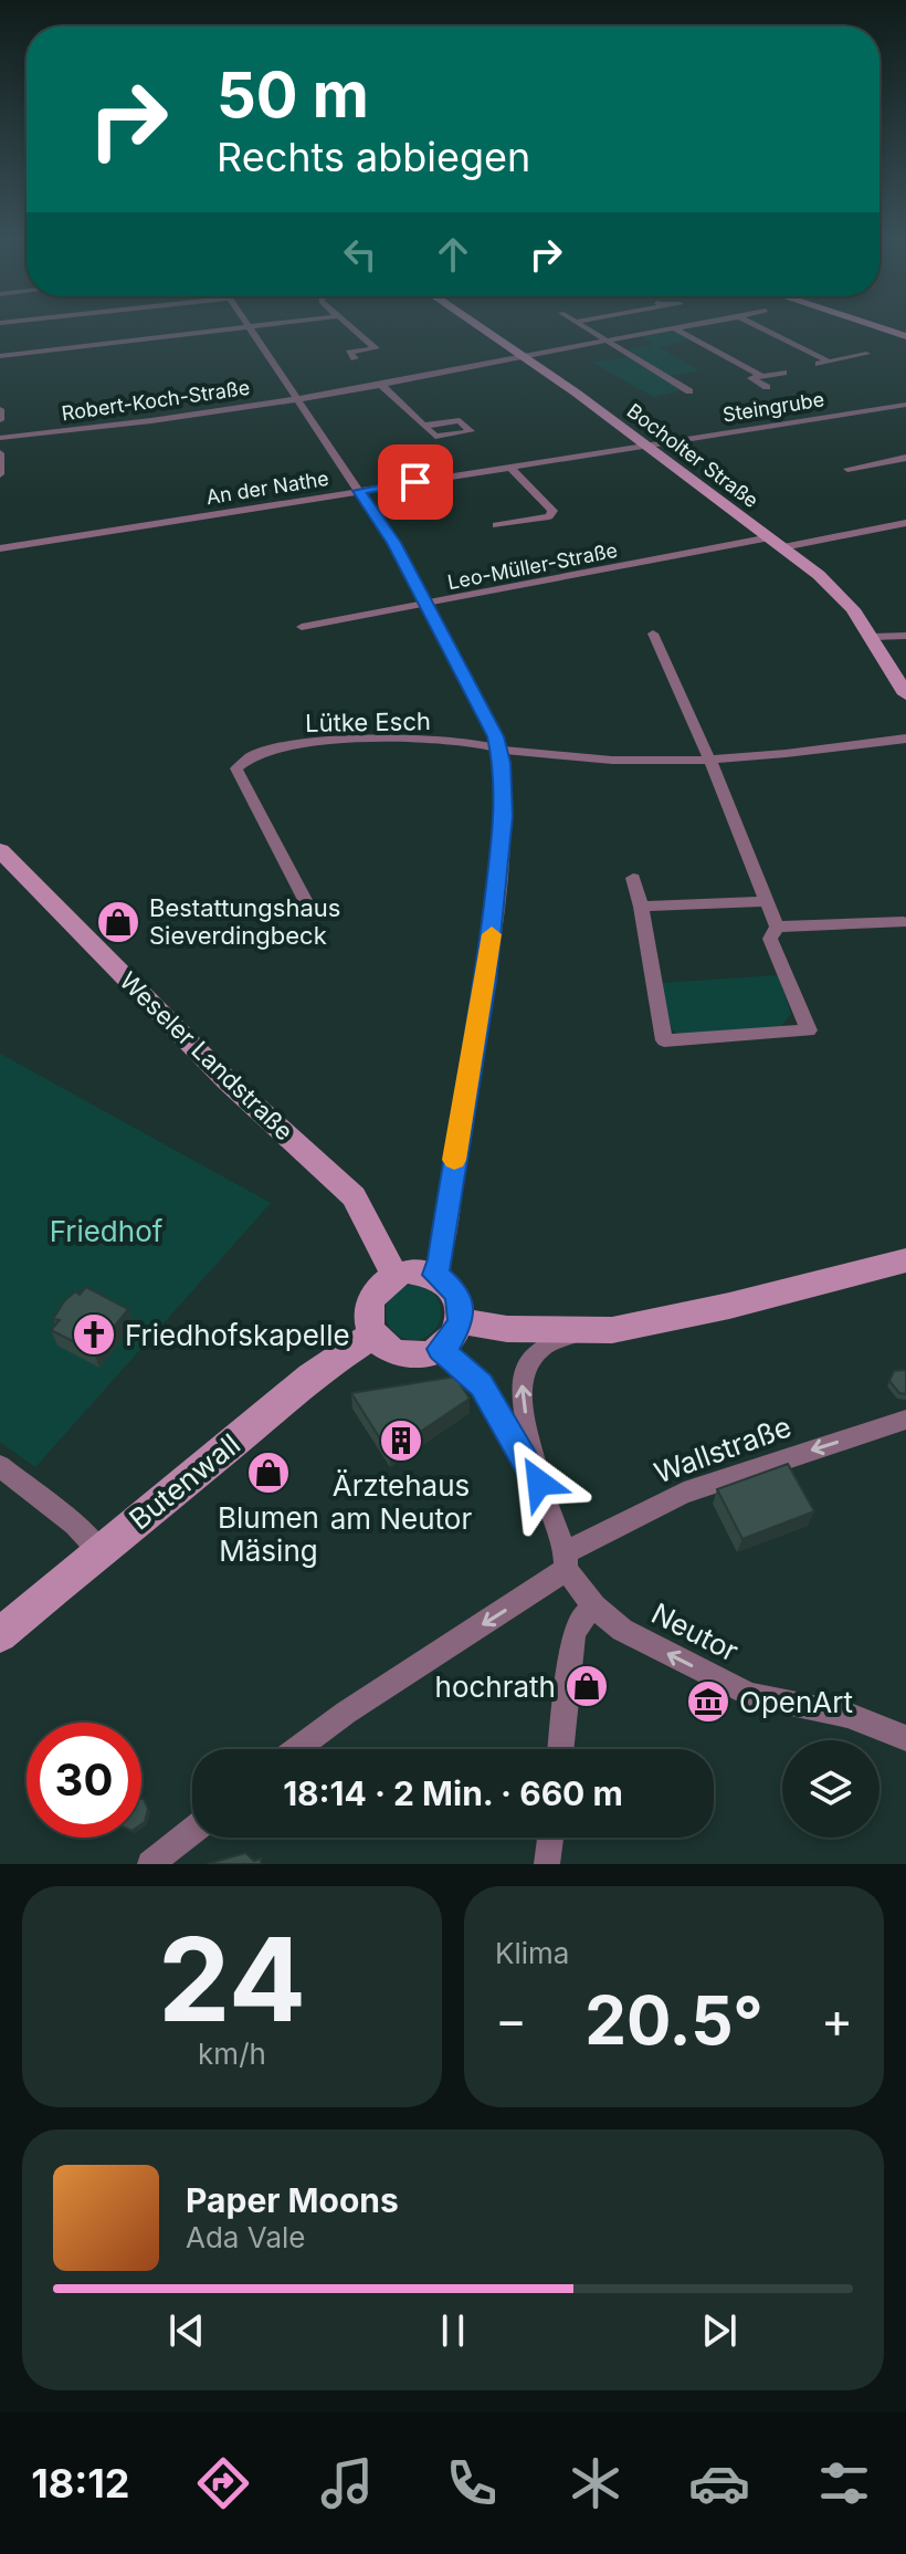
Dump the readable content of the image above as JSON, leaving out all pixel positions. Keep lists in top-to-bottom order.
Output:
{
  "streets": {
    "street": [
      "Robert-Koch-Straße",
      "Steingrube",
      "Bocholter Straße",
      "An der Nathe",
      "Leo-Müller-Straße",
      "Lütke Esch",
      "Weseler Landstraße",
      "Wallstraße",
      "Butenwall",
      "Neutor"
    ]
  },
  "crossings": [
    ["Robert-Koch-Straße", "Bocholter Straße"],
    ["Steingrube", "Bocholter Straße"],
    ["Steingrube", "An der Nathe"],
    ["Bocholter Straße", "An der Nathe"],
    ["Bocholter Straße", "Leo-Müller-Straße"],
    ["Weseler Landstraße", "Butenwall"],
    ["Weseler Landstraße", "Neutor"],
    ["Wallstraße", "Neutor"],
    ["Butenwall", "Neutor"]
  ],
  "one_way": ["Wallstraße"],
  "parks": ["Friedhof"],
  "places": {
    "shop": ["Bestattungshaus Sieverdingbeck", "Blumen Mäsing", "hochrath"],
    "church": ["Friedhofskapelle"],
    "building": ["Ärztehaus am Neutor"],
    "museum": ["OpenArt"]
  },
  "page": {
    "turn": ["50 m", "Rechts abbiegen"],
    "limit": "30",
    "trip": "18:14 · 2 Min. · 660 m",
    "tile": [
      ["24", "km/h"],
      "Klima"
    ],
    "heat": ["−", "20.5°", "+"],
    "song": ["Paper Moons", "Ada Vale"],
    "tabs": "18:12"
  }
}
